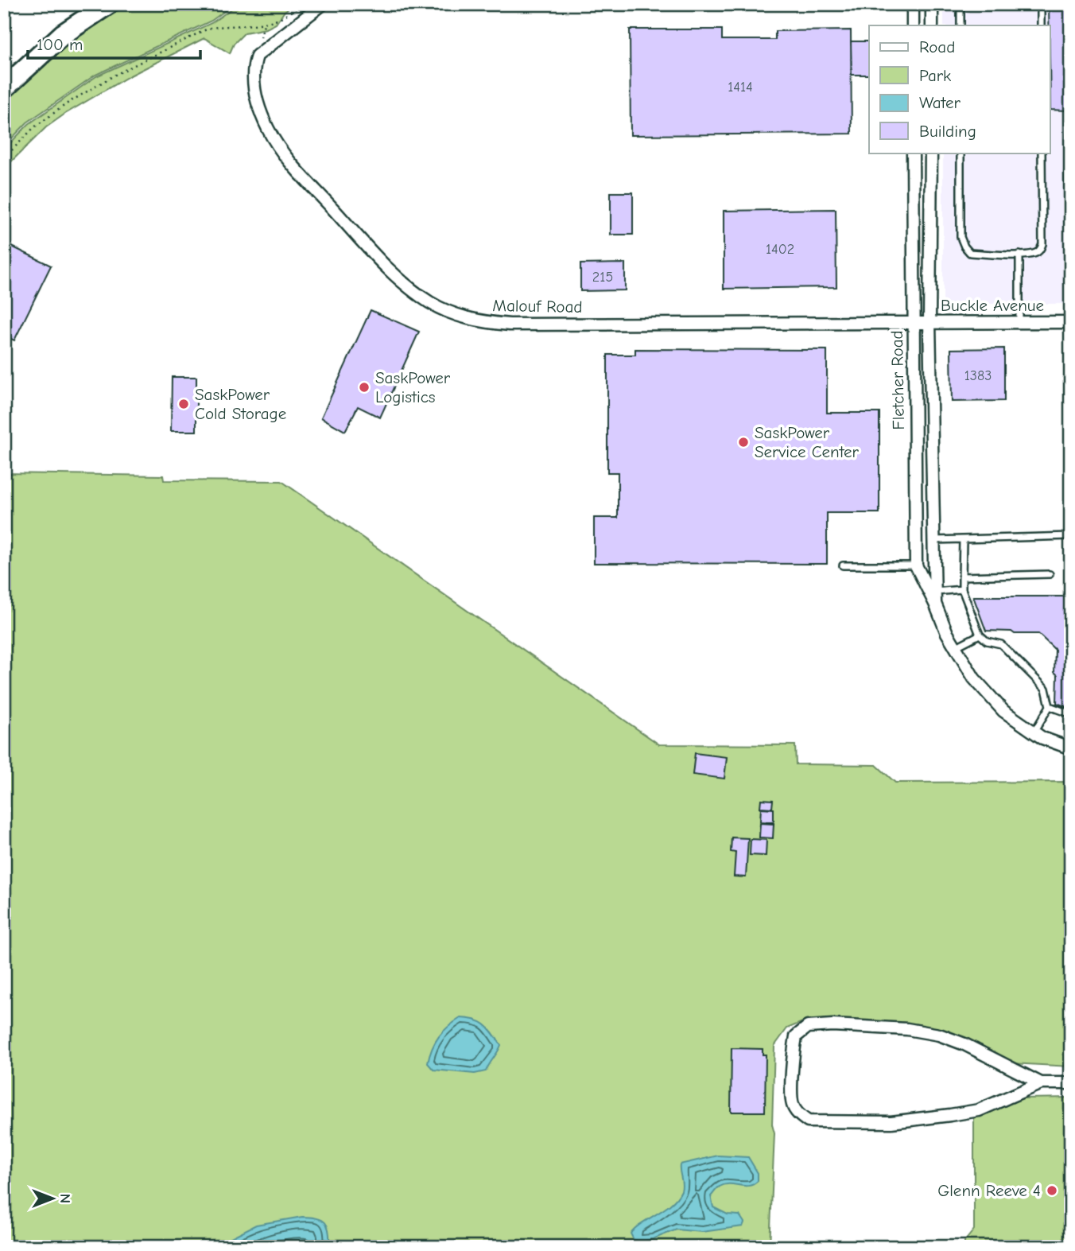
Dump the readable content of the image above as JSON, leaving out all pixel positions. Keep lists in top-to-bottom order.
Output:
{
  "streets": {
    "street": ["Buckle Avenue", "Malouf Road", "Fletcher Road"]
  },
  "crossings": [
    ["Buckle Avenue", "Malouf Road"],
    ["Buckle Avenue", "Fletcher Road"],
    ["Malouf Road", "Fletcher Road"]
  ],
  "places": [
    "SaskPower Logistics",
    "SaskPower Cold Storage",
    "SaskPower Service Center",
    "Glenn Reeve 4"
  ],
  "house_numbers": [
    "1414",
    "1402",
    "215",
    "1383"
  ],
  "legend": [
    "Road",
    "Park",
    "Water",
    "Building"
  ],
  "scale_bar": "100 m",
  "north": "right"
}
